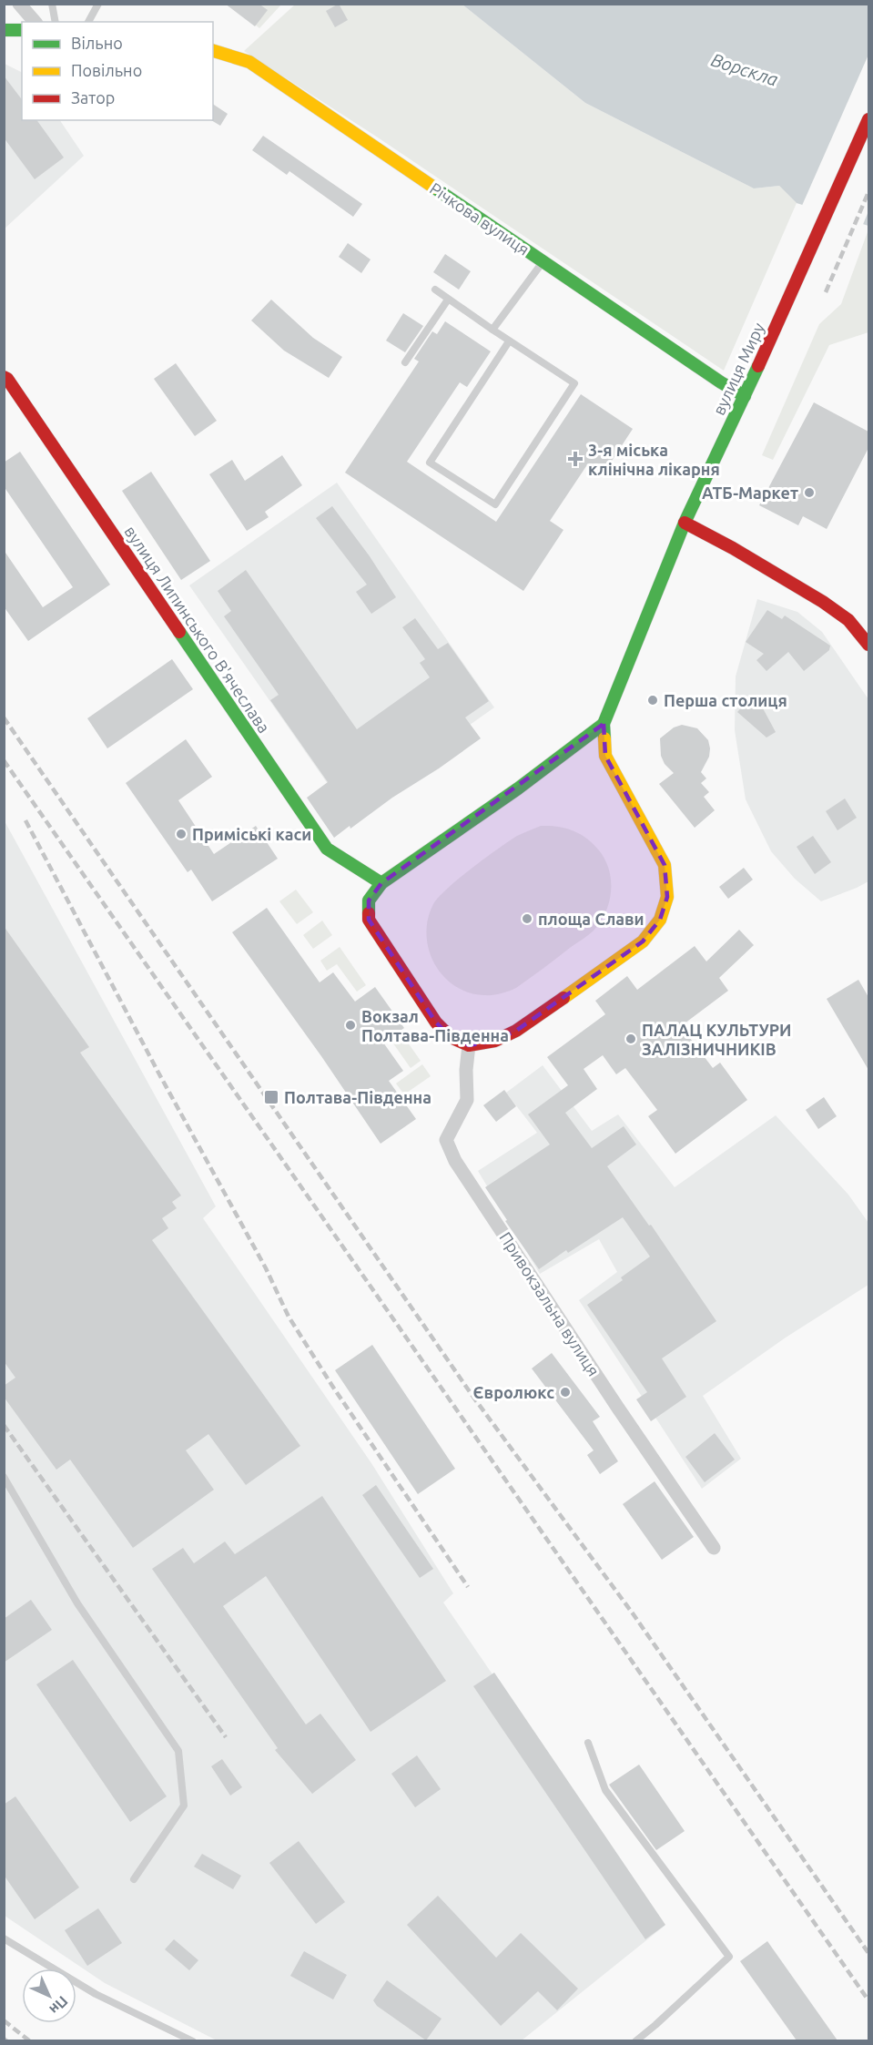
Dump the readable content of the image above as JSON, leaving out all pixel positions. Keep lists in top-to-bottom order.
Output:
{
  "streets": {
    "main road": ["Річкова вулиця", "вулиця Миру", "вулиця Липинського В'ячеслава"],
    "street": ["Привокзальна вулиця"]
  },
  "crossings": [
    ["Річкова вулиця", "вулиця Миру"]
  ],
  "water": ["Ворскла"],
  "places": {
    "health": ["3-я міська клінічна лікарня"],
    "other": [
      "АТБ-Маркет",
      "Перша столиця",
      "Приміські каси",
      "площа Слави",
      "Вокзал Полтава-Південна",
      "ПАЛАЦ КУЛЬТУРИ ЗАЛIЗНИЧНИКIВ",
      "Євролюкс"
    ],
    "transit": ["Полтава-Південна"]
  },
  "legend": ["Вільно", "Повільно", "Затор"],
  "north": "bottom right"
}
